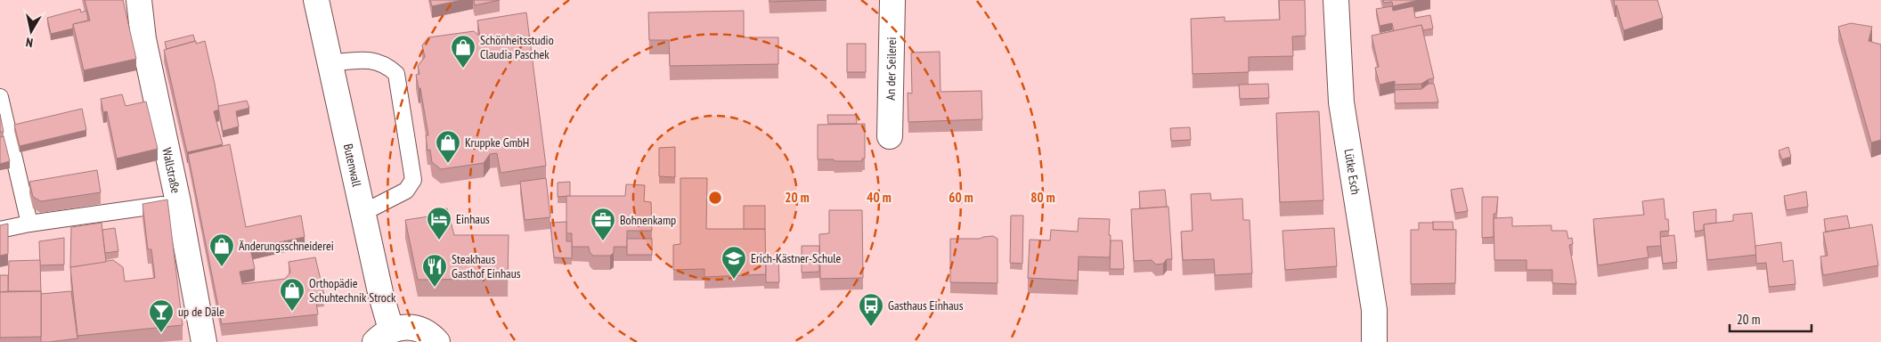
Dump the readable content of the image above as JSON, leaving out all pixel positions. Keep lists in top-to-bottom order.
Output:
{
  "streets": {
    "street": [
      "An der Seilerei",
      "Butenwall",
      "Wallstraße",
      "Lütke Esch"
    ]
  },
  "places": {
    "shop": [
      "Schönheitsstudio Claudia Paschek",
      "Kruppke GmbH",
      "Änderungsschneiderei",
      "Orthopädie Schuhtechnik Strock"
    ],
    "hotel": ["Einhaus"],
    "office": ["Bohnenkamp"],
    "school or university": ["Erich-Kästner-Schule"],
    "restaurant": ["Steakhaus Gasthof Einhaus"],
    "bus stop": ["Gasthaus Einhaus"],
    "bar": ["up de Däle"]
  },
  "scale_bar": "20 m",
  "north": "bottom",
  "rings": [
    "20 m",
    "40 m",
    "60 m",
    "80 m"
  ]
}
